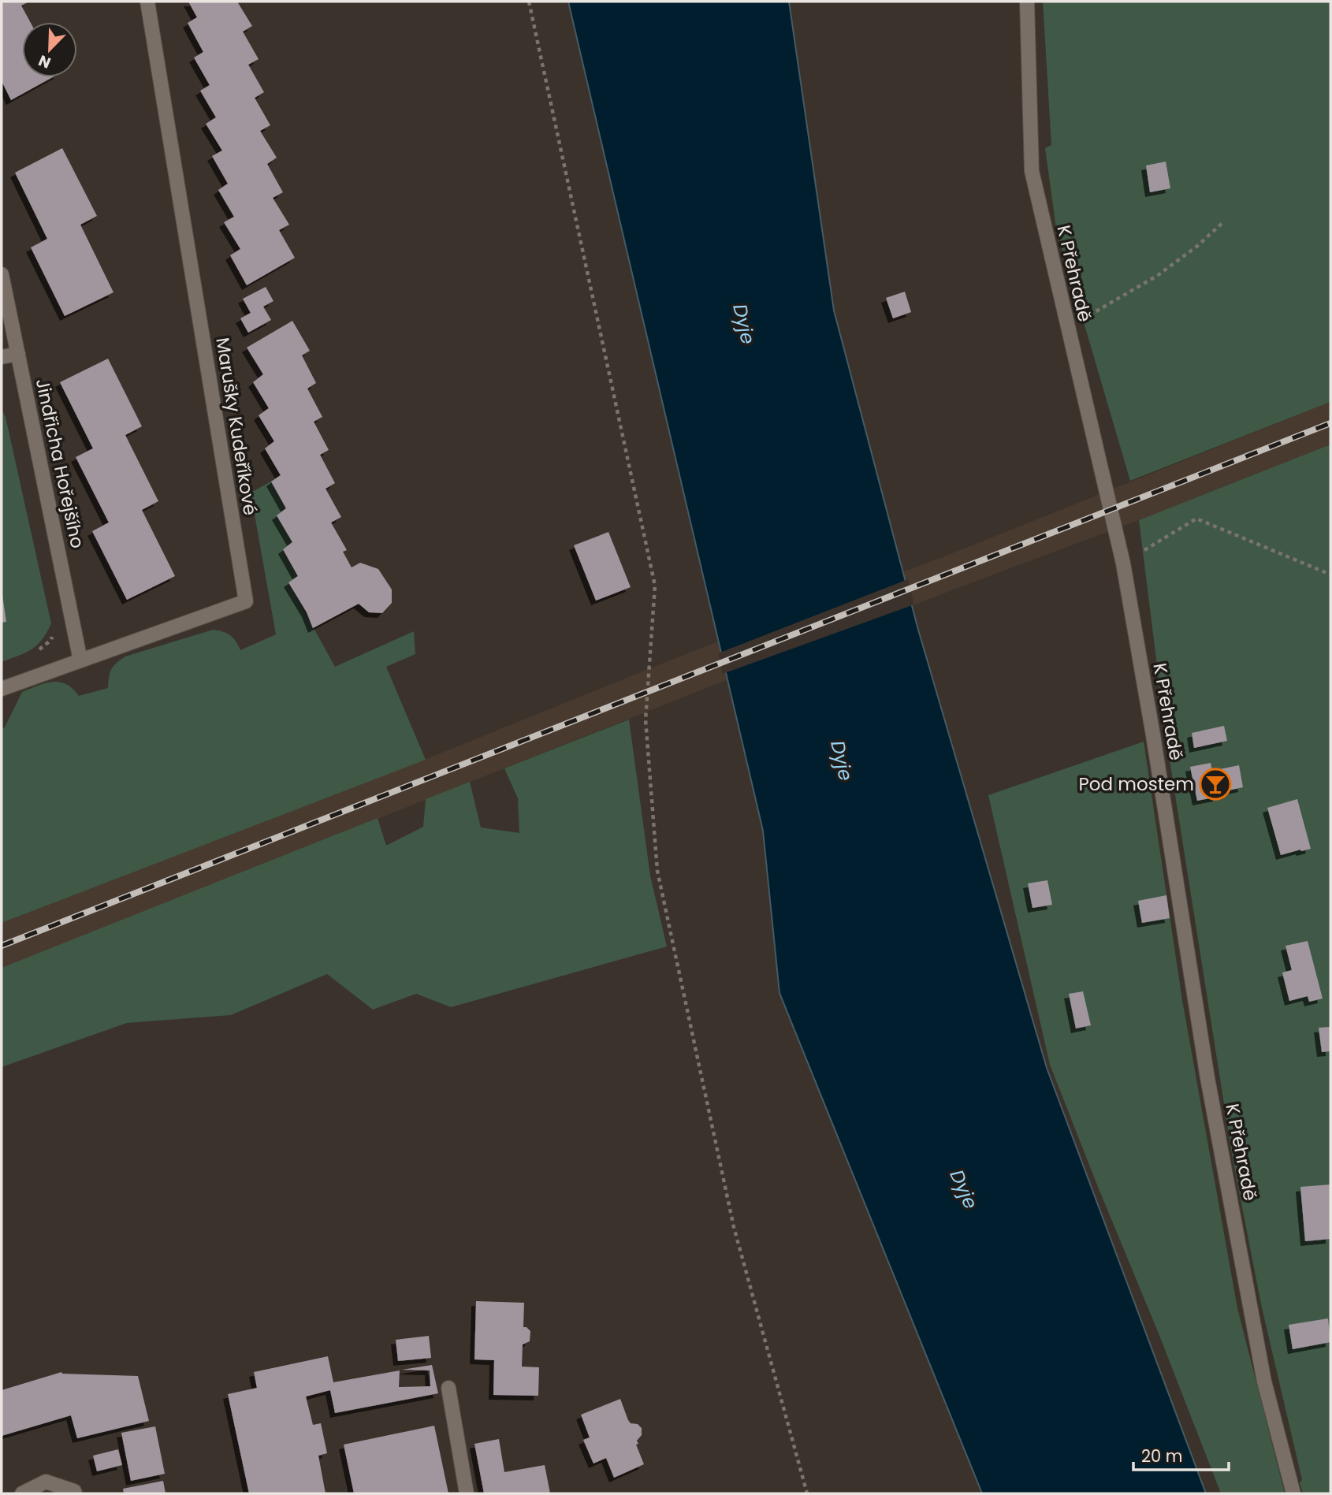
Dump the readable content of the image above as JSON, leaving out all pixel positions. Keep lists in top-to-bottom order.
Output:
{
  "streets": {
    "street": ["K Přehradě", "Marušky Kudeříkové", "Jindřicha Hořejšího"]
  },
  "crossings": [
    ["Marušky Kudeříkové", "Jindřicha Hořejšího"]
  ],
  "water": ["Dyje"],
  "places": {
    "bar": ["Pod mostem"]
  },
  "scale_bar": "20 m",
  "north": "bottom left"
}
